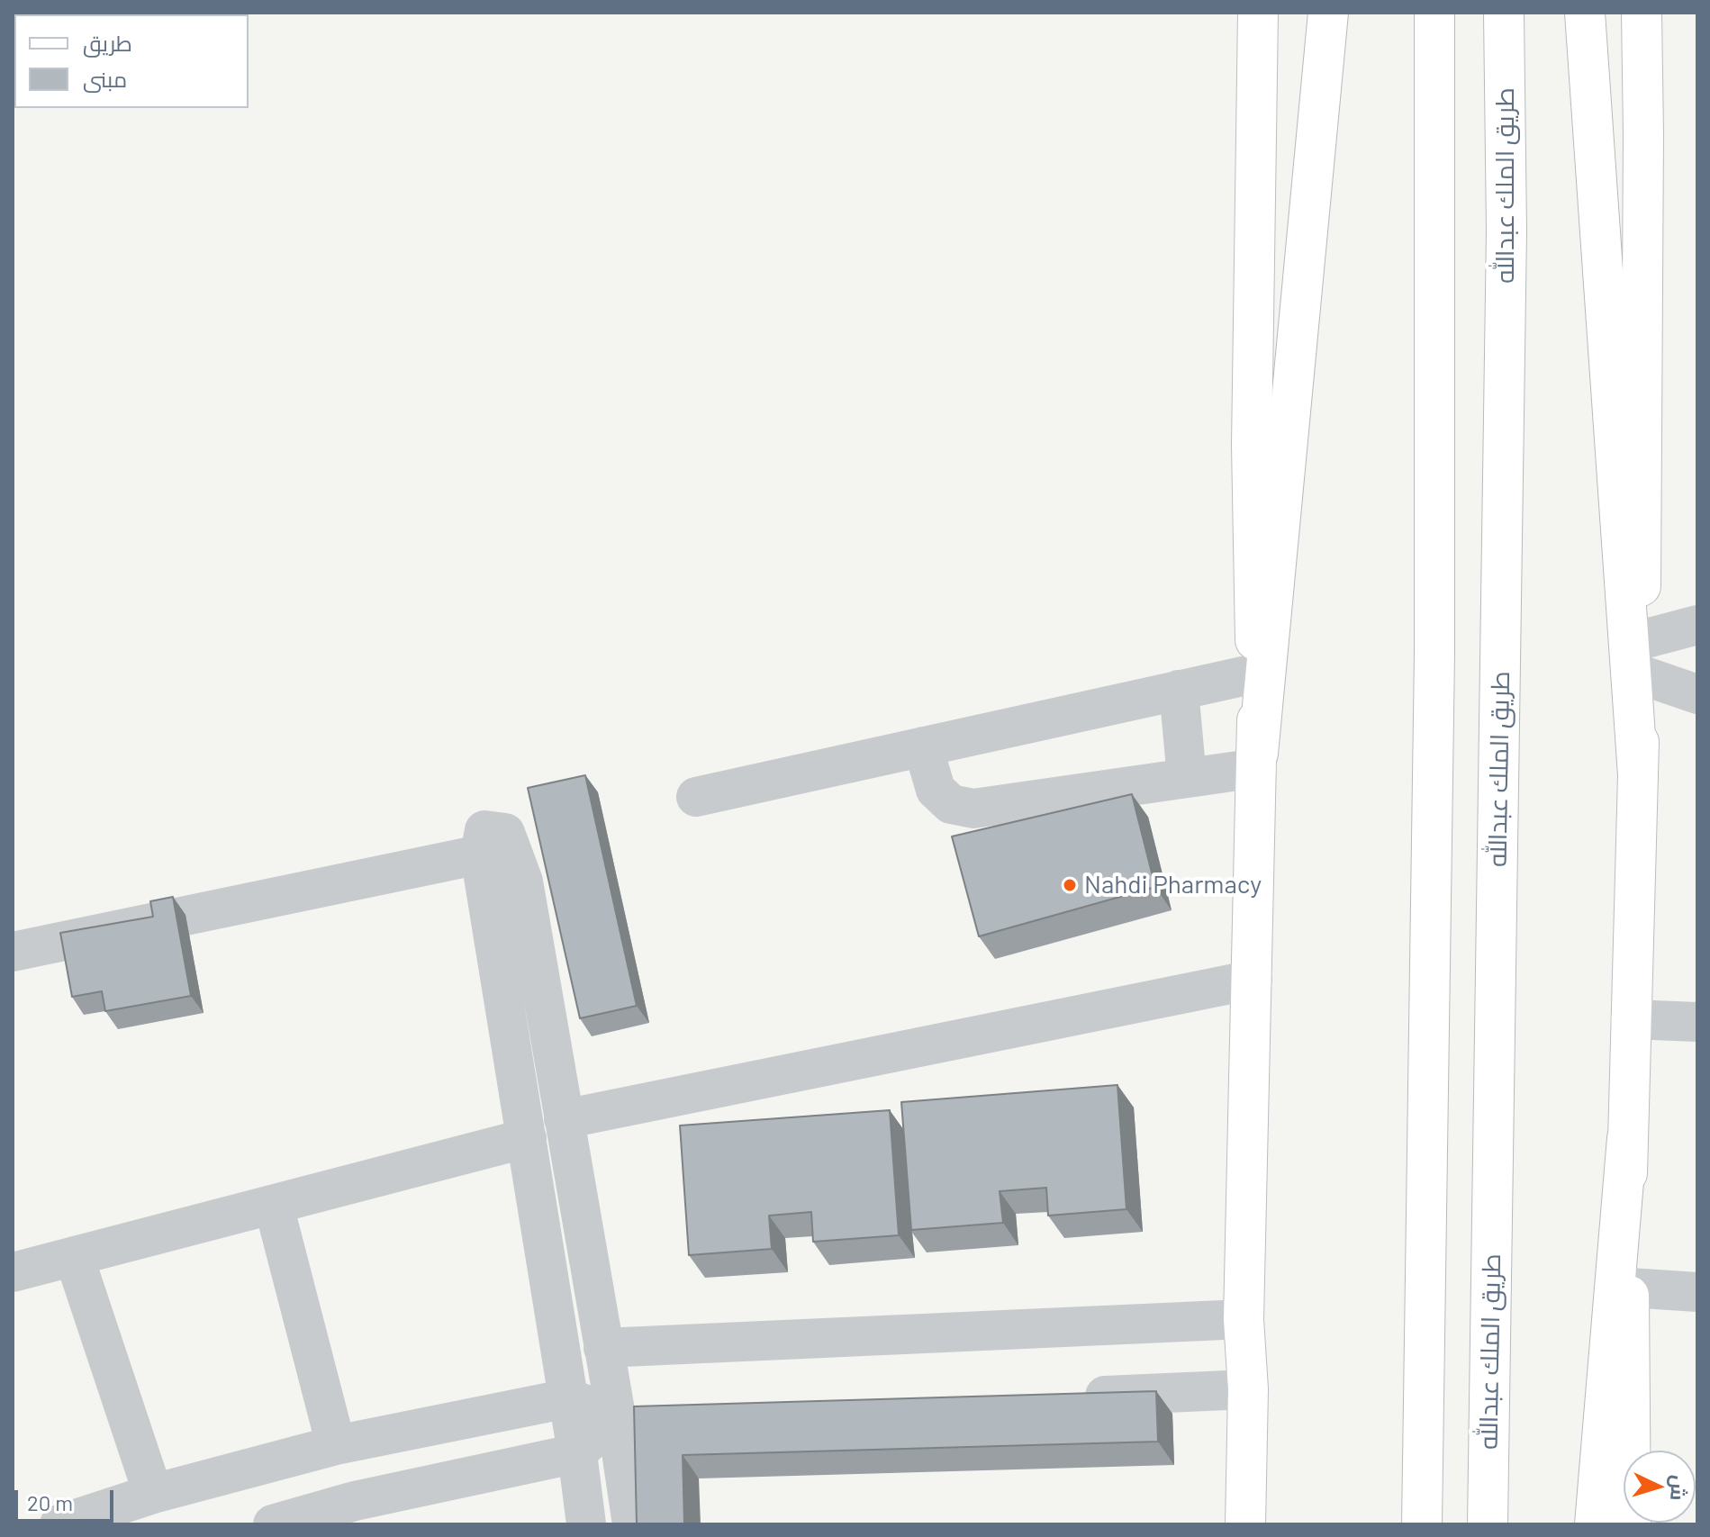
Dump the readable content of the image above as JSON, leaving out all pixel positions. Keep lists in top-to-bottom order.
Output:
{
  "streets": {
    "main road": ["طريق الملك عبدالله"]
  },
  "places": ["Nahdi Pharmacy"],
  "legend": ["طريق", "مبنى"],
  "scale_bar": "20 m",
  "north": "right"
}
